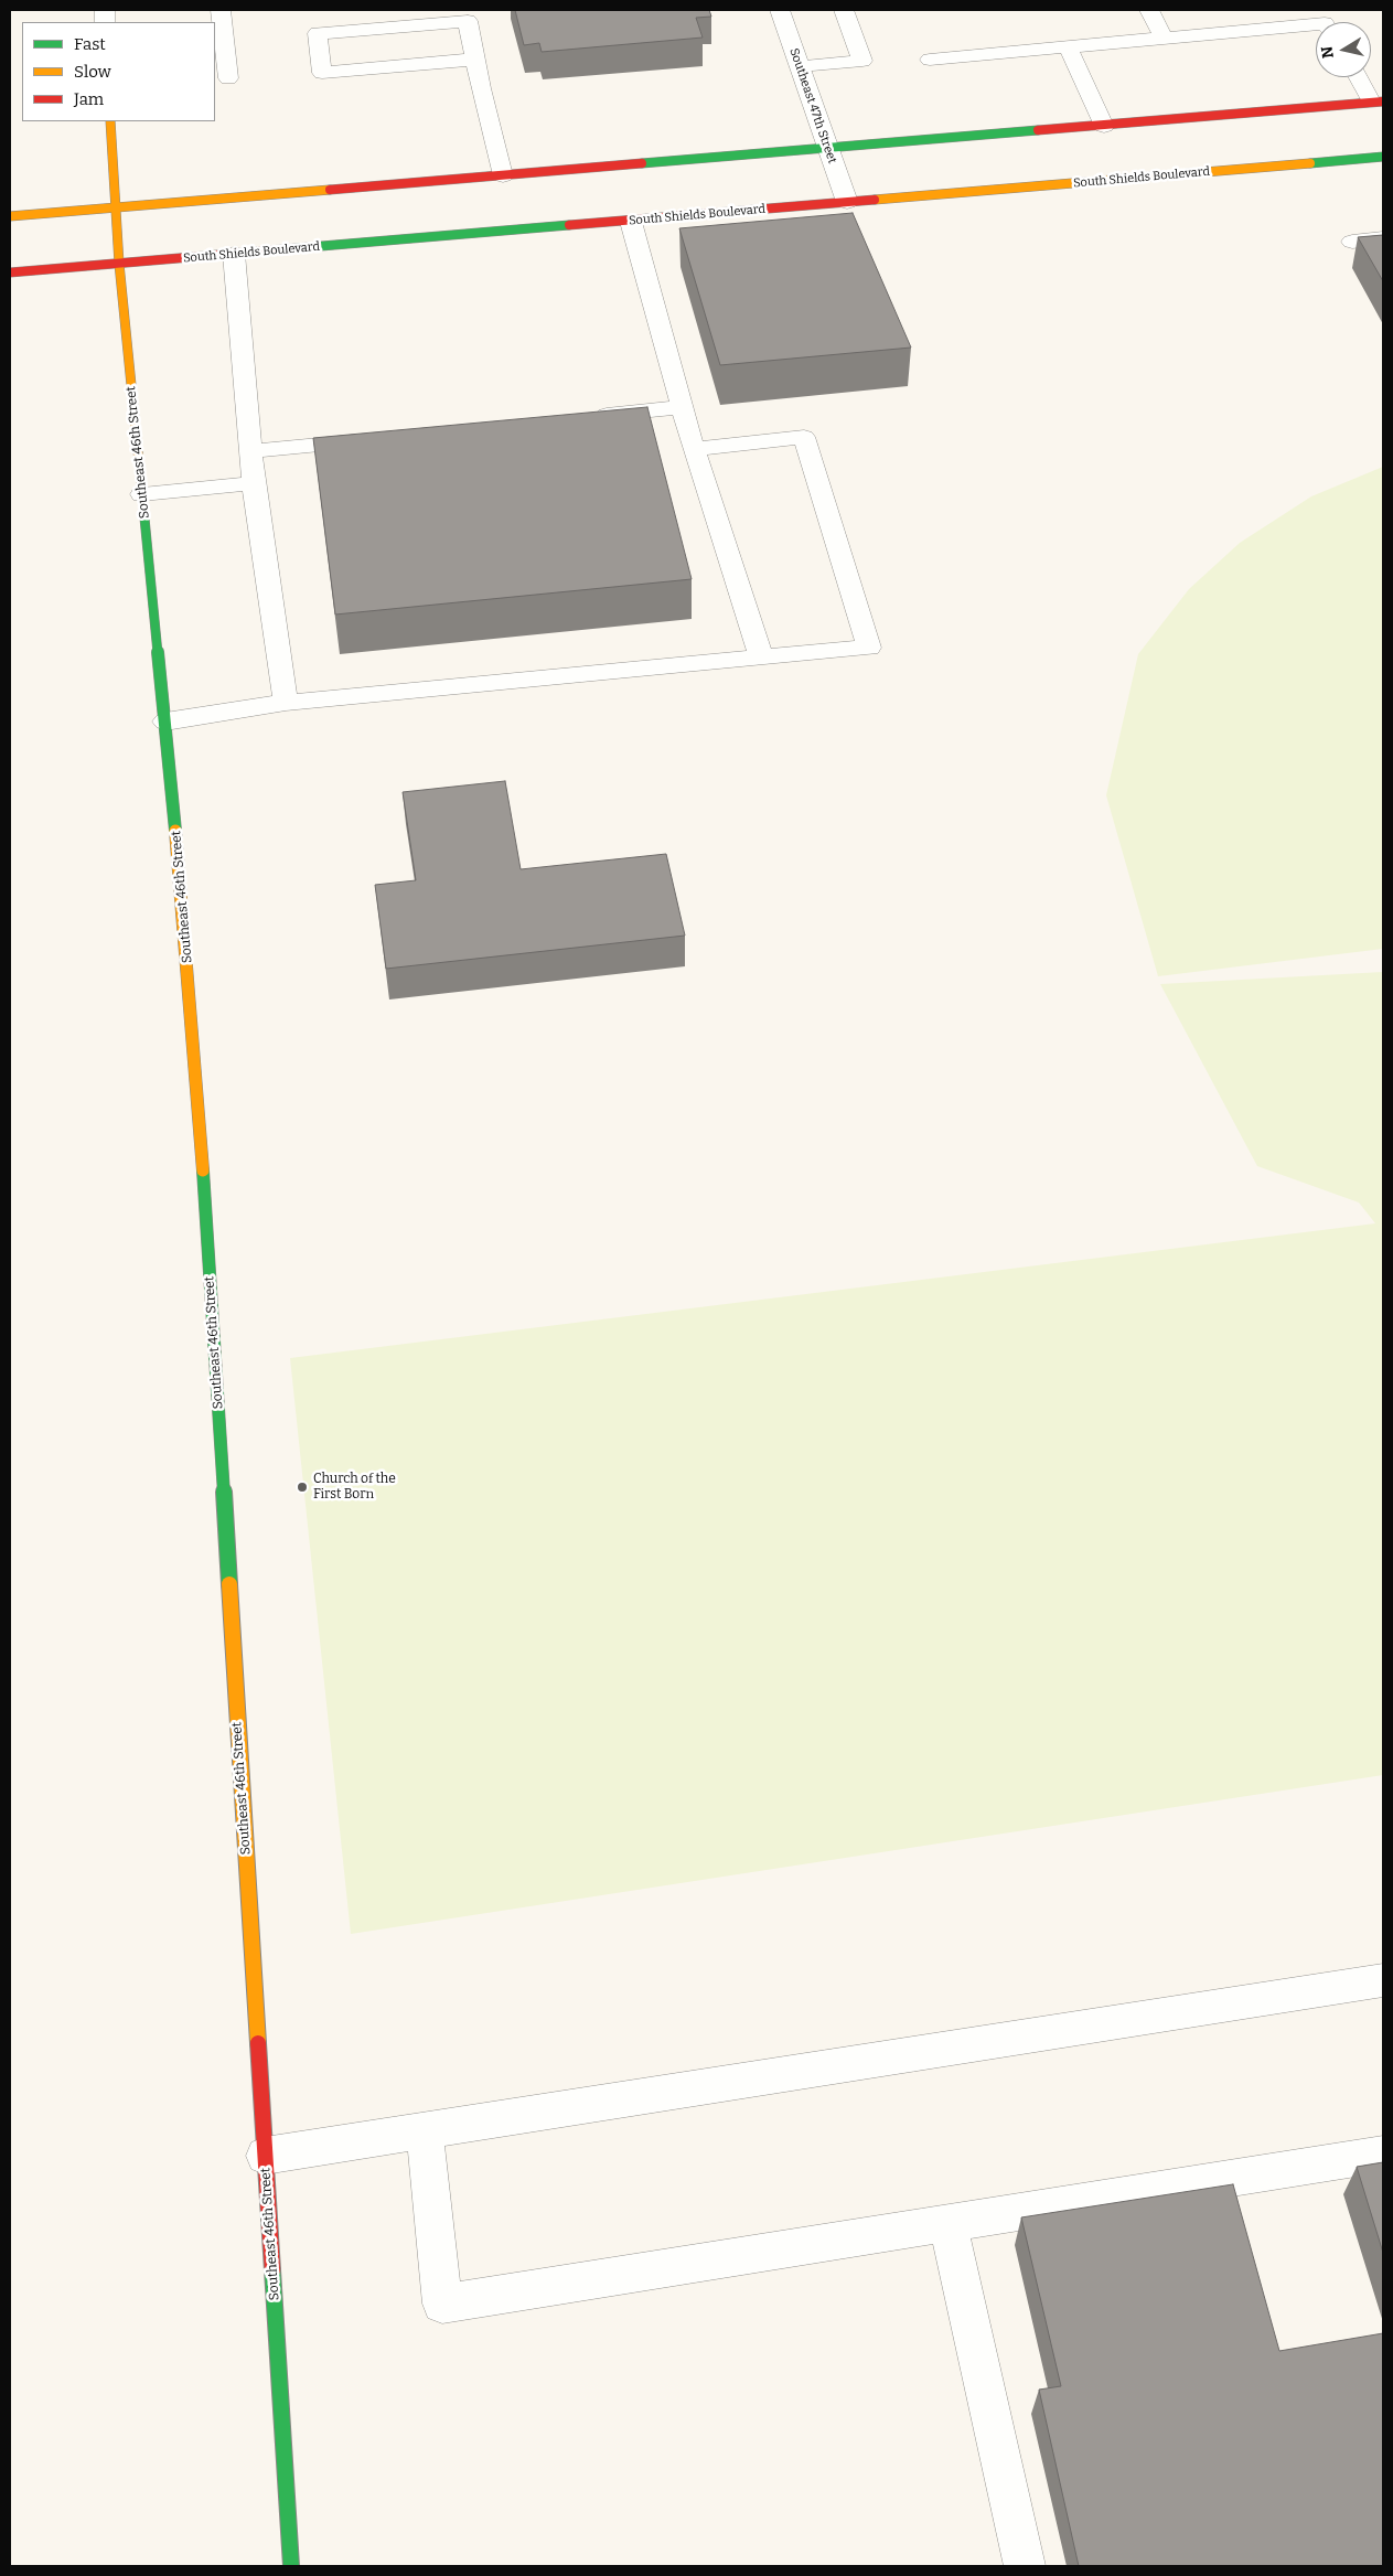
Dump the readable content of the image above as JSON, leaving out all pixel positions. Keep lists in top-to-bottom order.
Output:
{
  "streets": {
    "main road": ["South Shields Boulevard", "Southeast 46th Street"],
    "street": ["Southeast 47th Street"]
  },
  "crossings": [
    ["Southeast 47th Street", "South Shields Boulevard"],
    ["South Shields Boulevard", "Southeast 46th Street"]
  ],
  "places": ["Church of the First Born"],
  "legend": ["Fast", "Slow", "Jam"],
  "north": "left"
}
